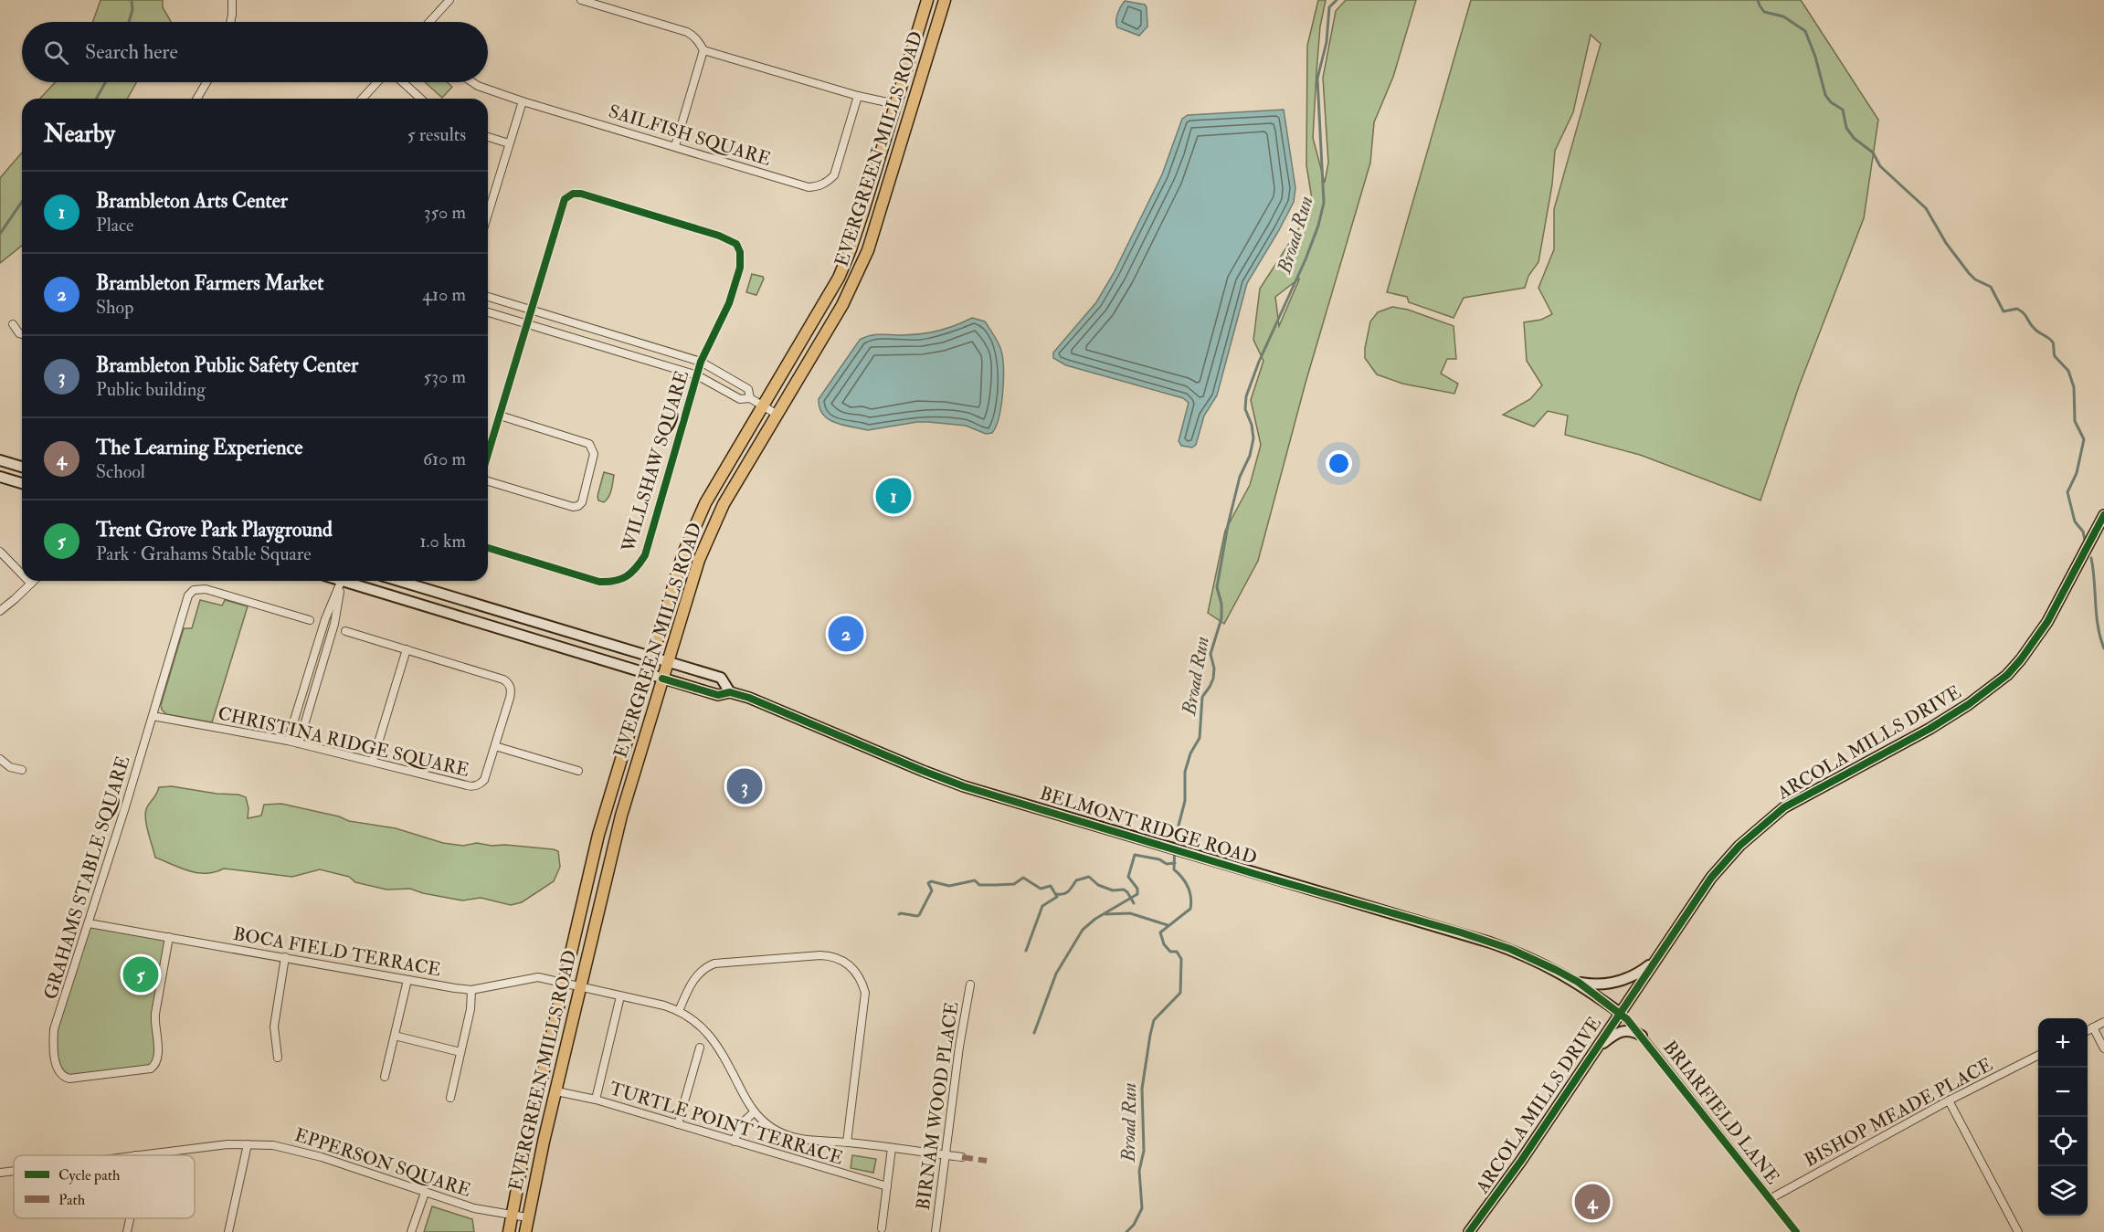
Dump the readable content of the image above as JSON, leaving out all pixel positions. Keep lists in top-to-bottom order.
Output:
{
  "streets": {
    "main road": ["EVERGREEN MILLS ROAD"],
    "street": [
      "SAILFISH SQUARE",
      "WILLSHAW SQUARE",
      "CHRISTINA RIDGE SQUARE",
      "ARCOLA MILLS DRIVE",
      "BELMONT RIDGE ROAD",
      "GRAHAMS STABLE SQUARE",
      "BOCA FIELD TERRACE",
      "BIRNAM WOOD PLACE",
      "BRIARFIELD LANE",
      "BISHOP MEADE PLACE",
      "TURTLE POINT TERRACE",
      "EPPERSON SQUARE"
    ]
  },
  "crossings": [
    ["EVERGREEN MILLS ROAD", "BELMONT RIDGE ROAD"],
    ["EVERGREEN MILLS ROAD", "BOCA FIELD TERRACE"],
    ["EVERGREEN MILLS ROAD", "TURTLE POINT TERRACE"],
    ["EVERGREEN MILLS ROAD", "EPPERSON SQUARE"],
    ["CHRISTINA RIDGE SQUARE", "GRAHAMS STABLE SQUARE"],
    ["ARCOLA MILLS DRIVE", "BELMONT RIDGE ROAD"],
    ["ARCOLA MILLS DRIVE", "BRIARFIELD LANE"],
    ["BELMONT RIDGE ROAD", "BRIARFIELD LANE"],
    ["GRAHAMS STABLE SQUARE", "BOCA FIELD TERRACE"],
    ["BRIARFIELD LANE", "BISHOP MEADE PLACE"]
  ],
  "water": ["Broad Run"],
  "legend": ["Cycle path", "Path"],
  "page": {
    "search": "Search here",
    "heading": ["Nearby", "5 results"],
    "list": [
      {
        "mark": "1",
        "name": "Brambleton Arts Center",
        "note": "Place",
        "value": "350 m"
      },
      {
        "mark": "2",
        "name": "Brambleton Farmers Market",
        "note": "Shop",
        "value": "410 m"
      },
      {
        "mark": "3",
        "name": "Brambleton Public Safety Center",
        "note": "Public building",
        "value": "530 m"
      },
      {
        "mark": "4",
        "name": "The Learning Experience",
        "note": "School",
        "value": "610 m"
      },
      {
        "mark": "5",
        "name": "Trent Grove Park Playground",
        "note": "Park · Grahams Stable Square",
        "value": "1.0 km"
      }
    ],
    "pins": [
      "1",
      "2",
      "3",
      "5",
      "4"
    ],
    "map_buttons": ["+", "−"]
  }
}
